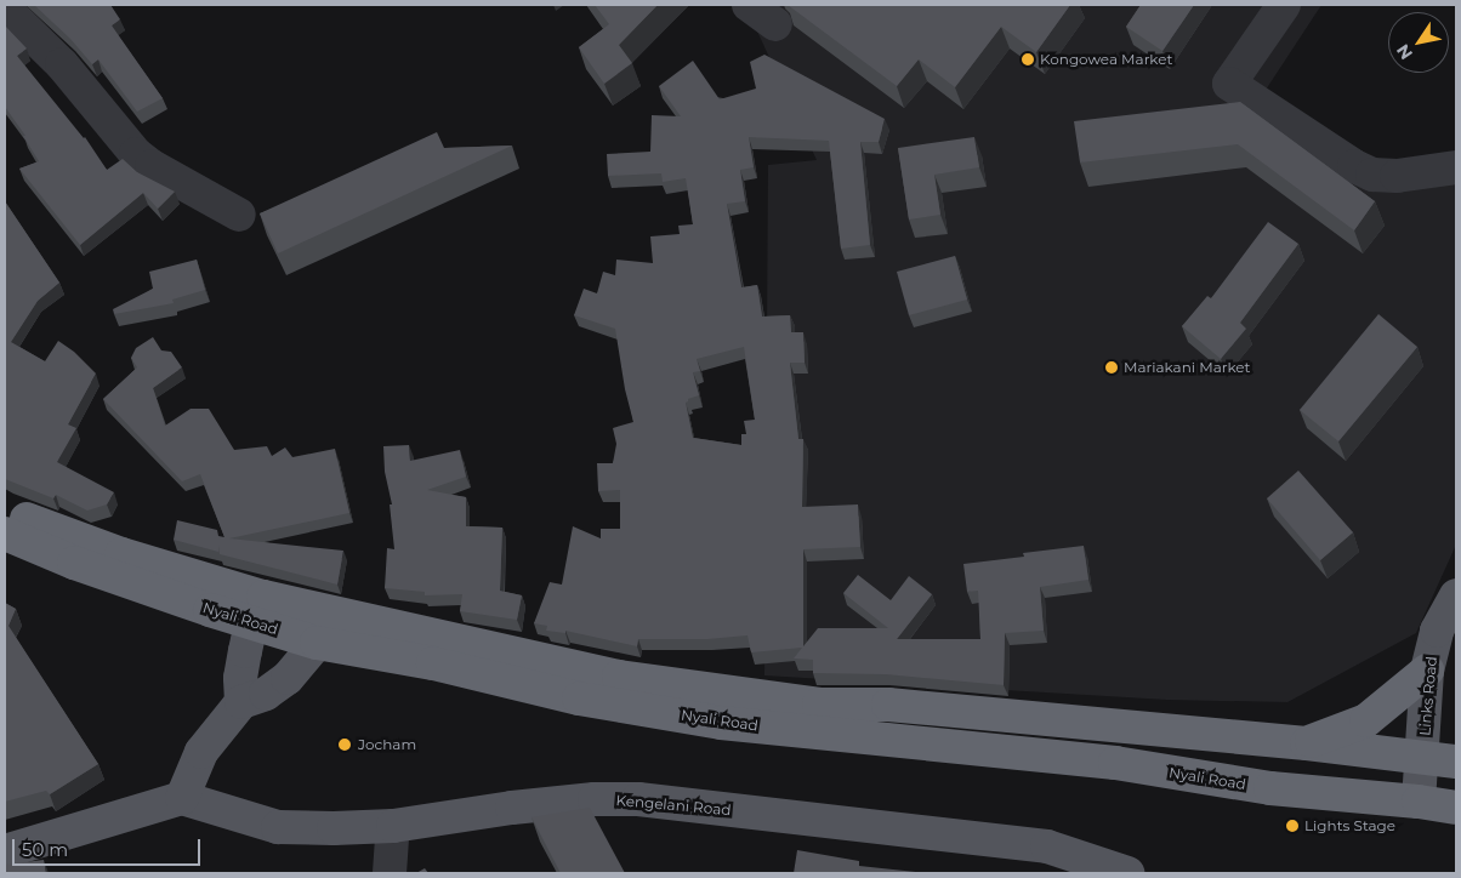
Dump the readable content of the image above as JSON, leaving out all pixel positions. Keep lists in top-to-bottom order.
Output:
{
  "streets": {
    "highway": ["Nyali Road"],
    "main road": ["Links Road", "Kengelani Road"]
  },
  "crossings": [
    ["Nyali Road", "Links Road"]
  ],
  "places": [
    "Kongowea Market",
    "Mariakani Market",
    "Jocham",
    "Lights Stage"
  ],
  "scale_bar": "50 m",
  "north": "bottom left"
}
